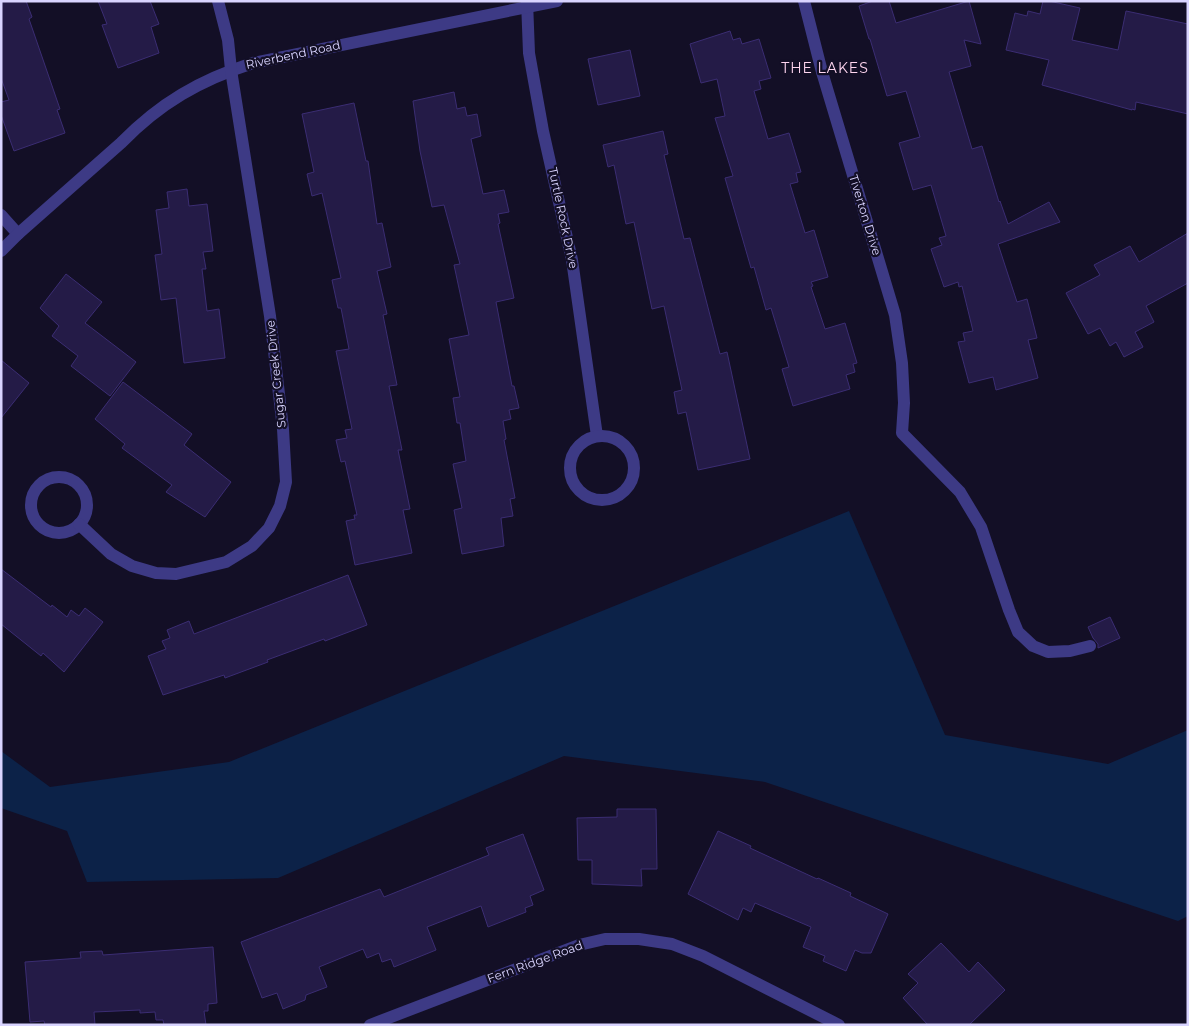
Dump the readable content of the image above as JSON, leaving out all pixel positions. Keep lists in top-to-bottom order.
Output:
{
  "streets": {
    "street": [
      "Riverbend Road",
      "Tiverton Drive",
      "Turtle Rock Drive",
      "Sugar Creek Drive",
      "Fern Ridge Road"
    ]
  },
  "crossings": [
    ["Riverbend Road", "Turtle Rock Drive"],
    ["Riverbend Road", "Sugar Creek Drive"]
  ],
  "districts": ["THE LAKES"]
}
